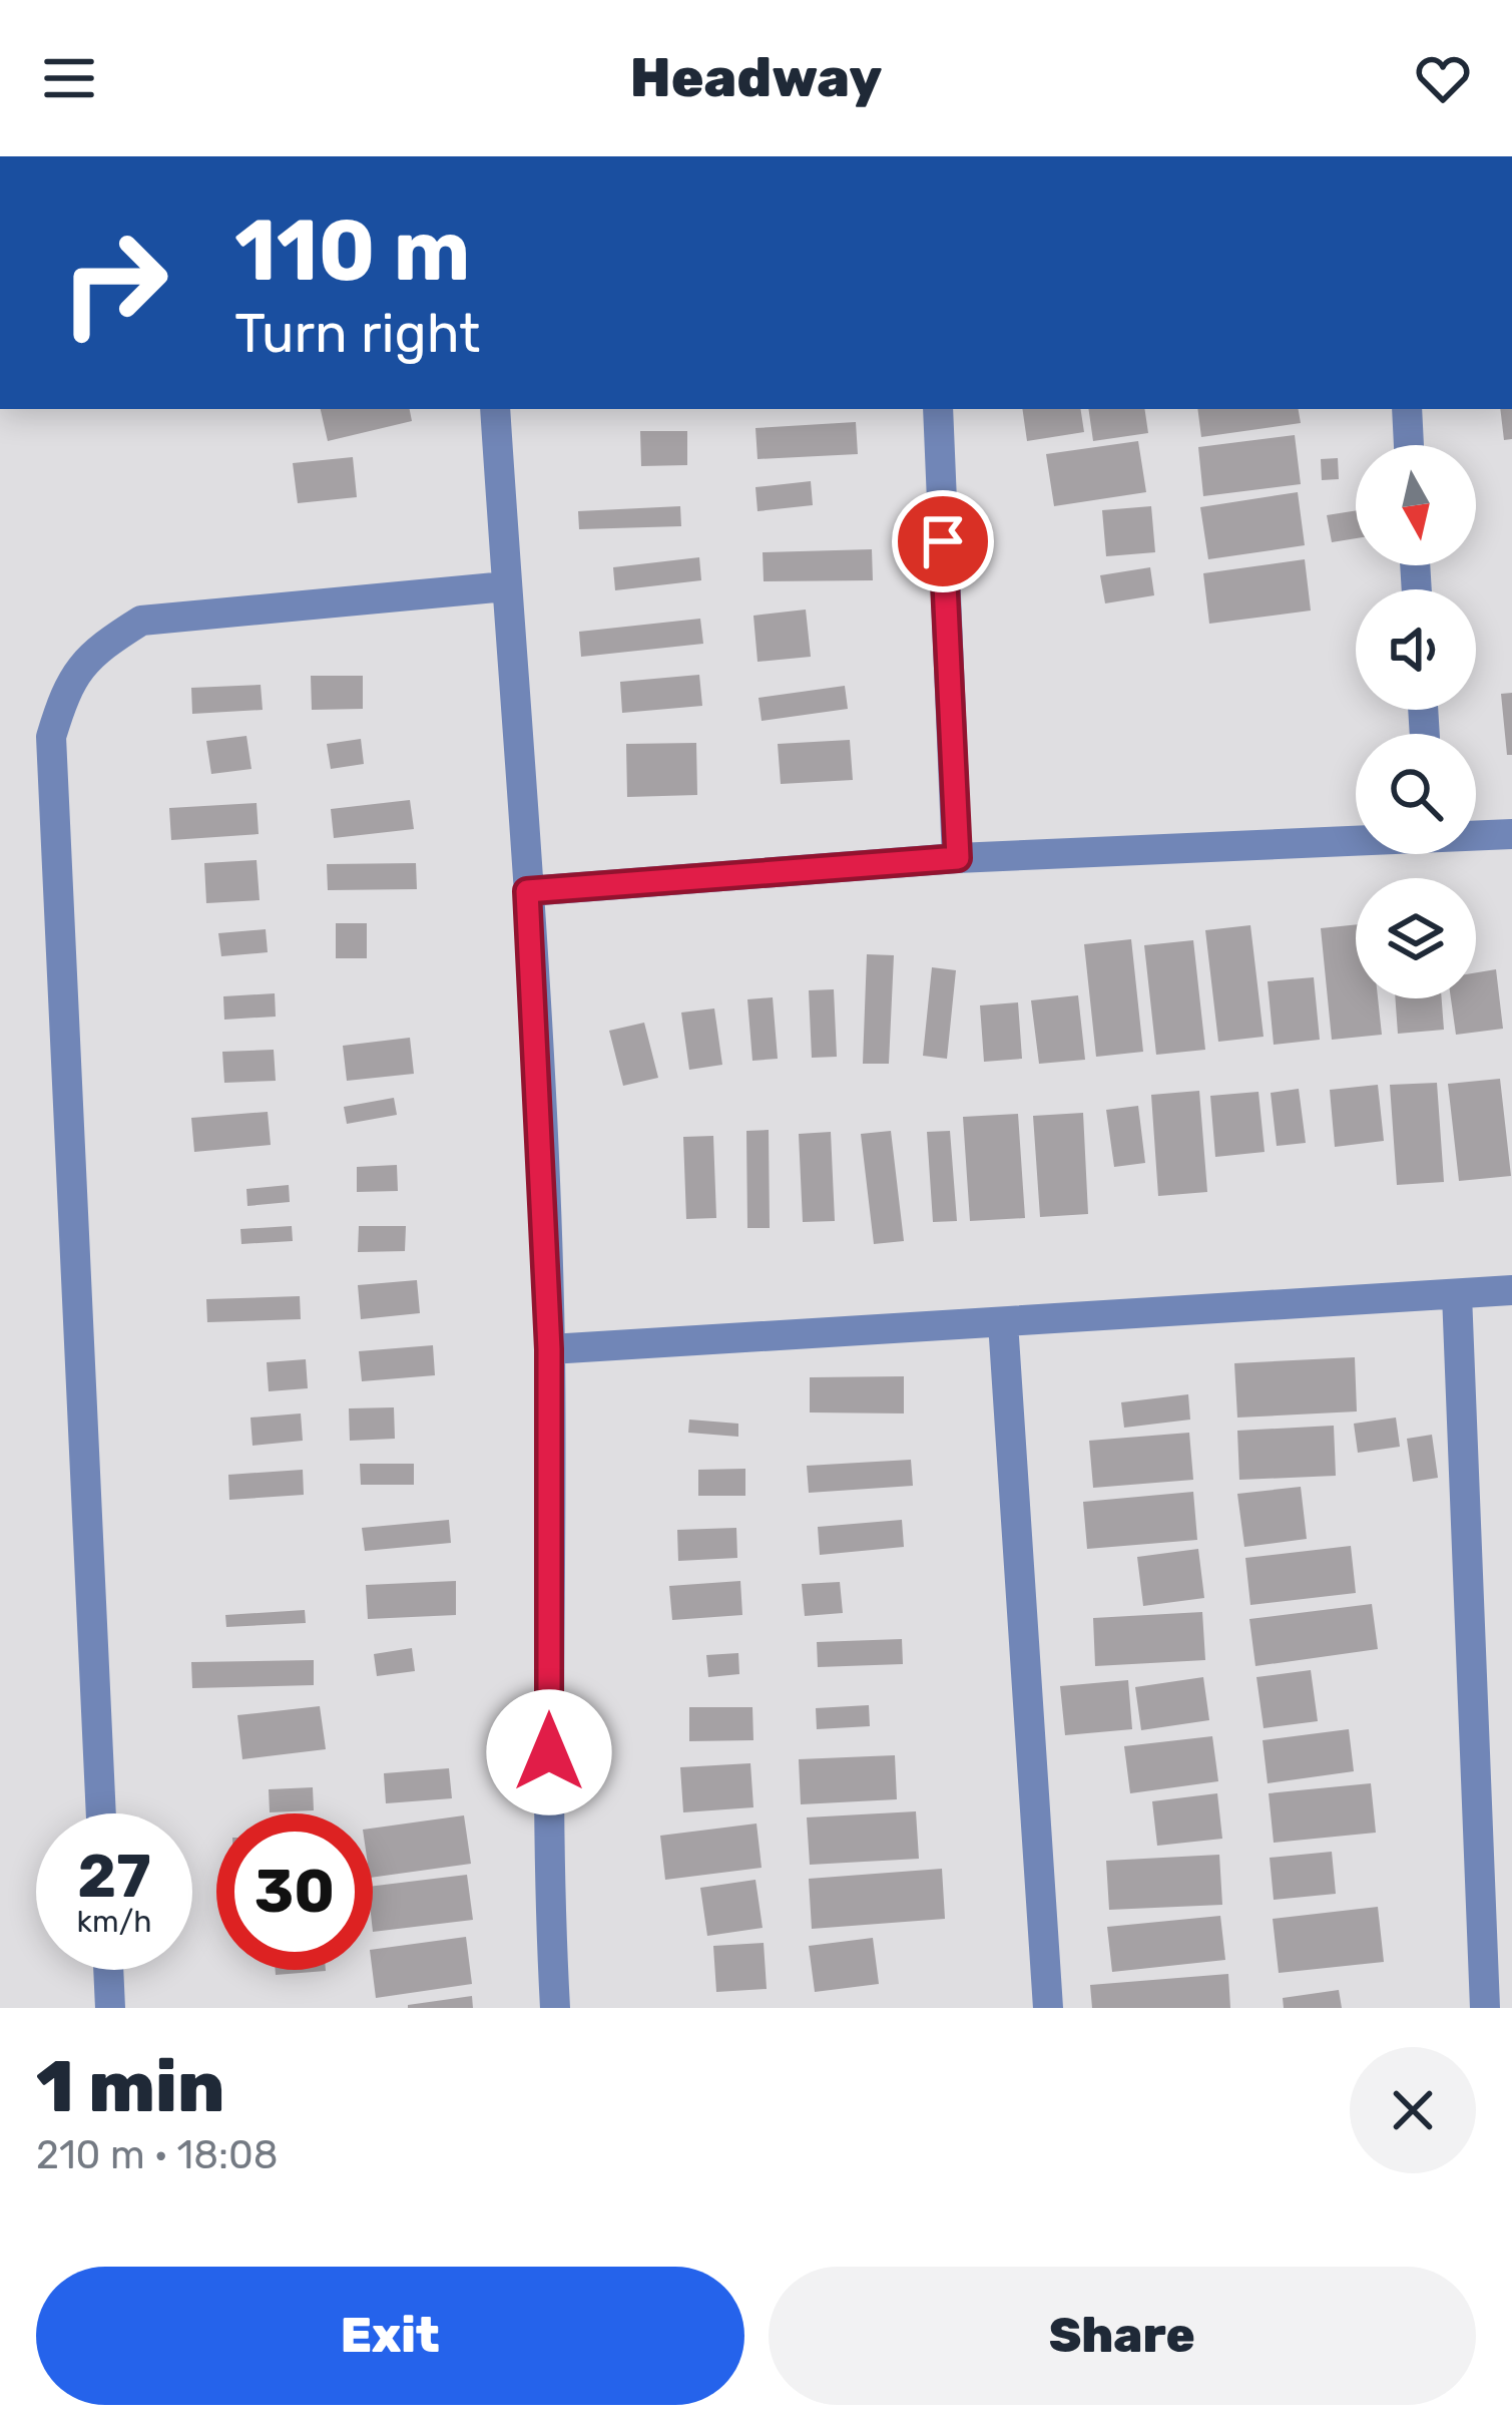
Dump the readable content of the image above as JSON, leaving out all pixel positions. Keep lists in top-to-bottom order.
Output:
{
  "north": "bottom",
  "page": {
    "header": "Headway",
    "turn": ["110 m", "Turn right"],
    "speed": "27 km/h",
    "limit": "30",
    "heading": ["1 min", "210 m · 18:08"],
    "buttons": ["Exit", "Share"]
  }
}
